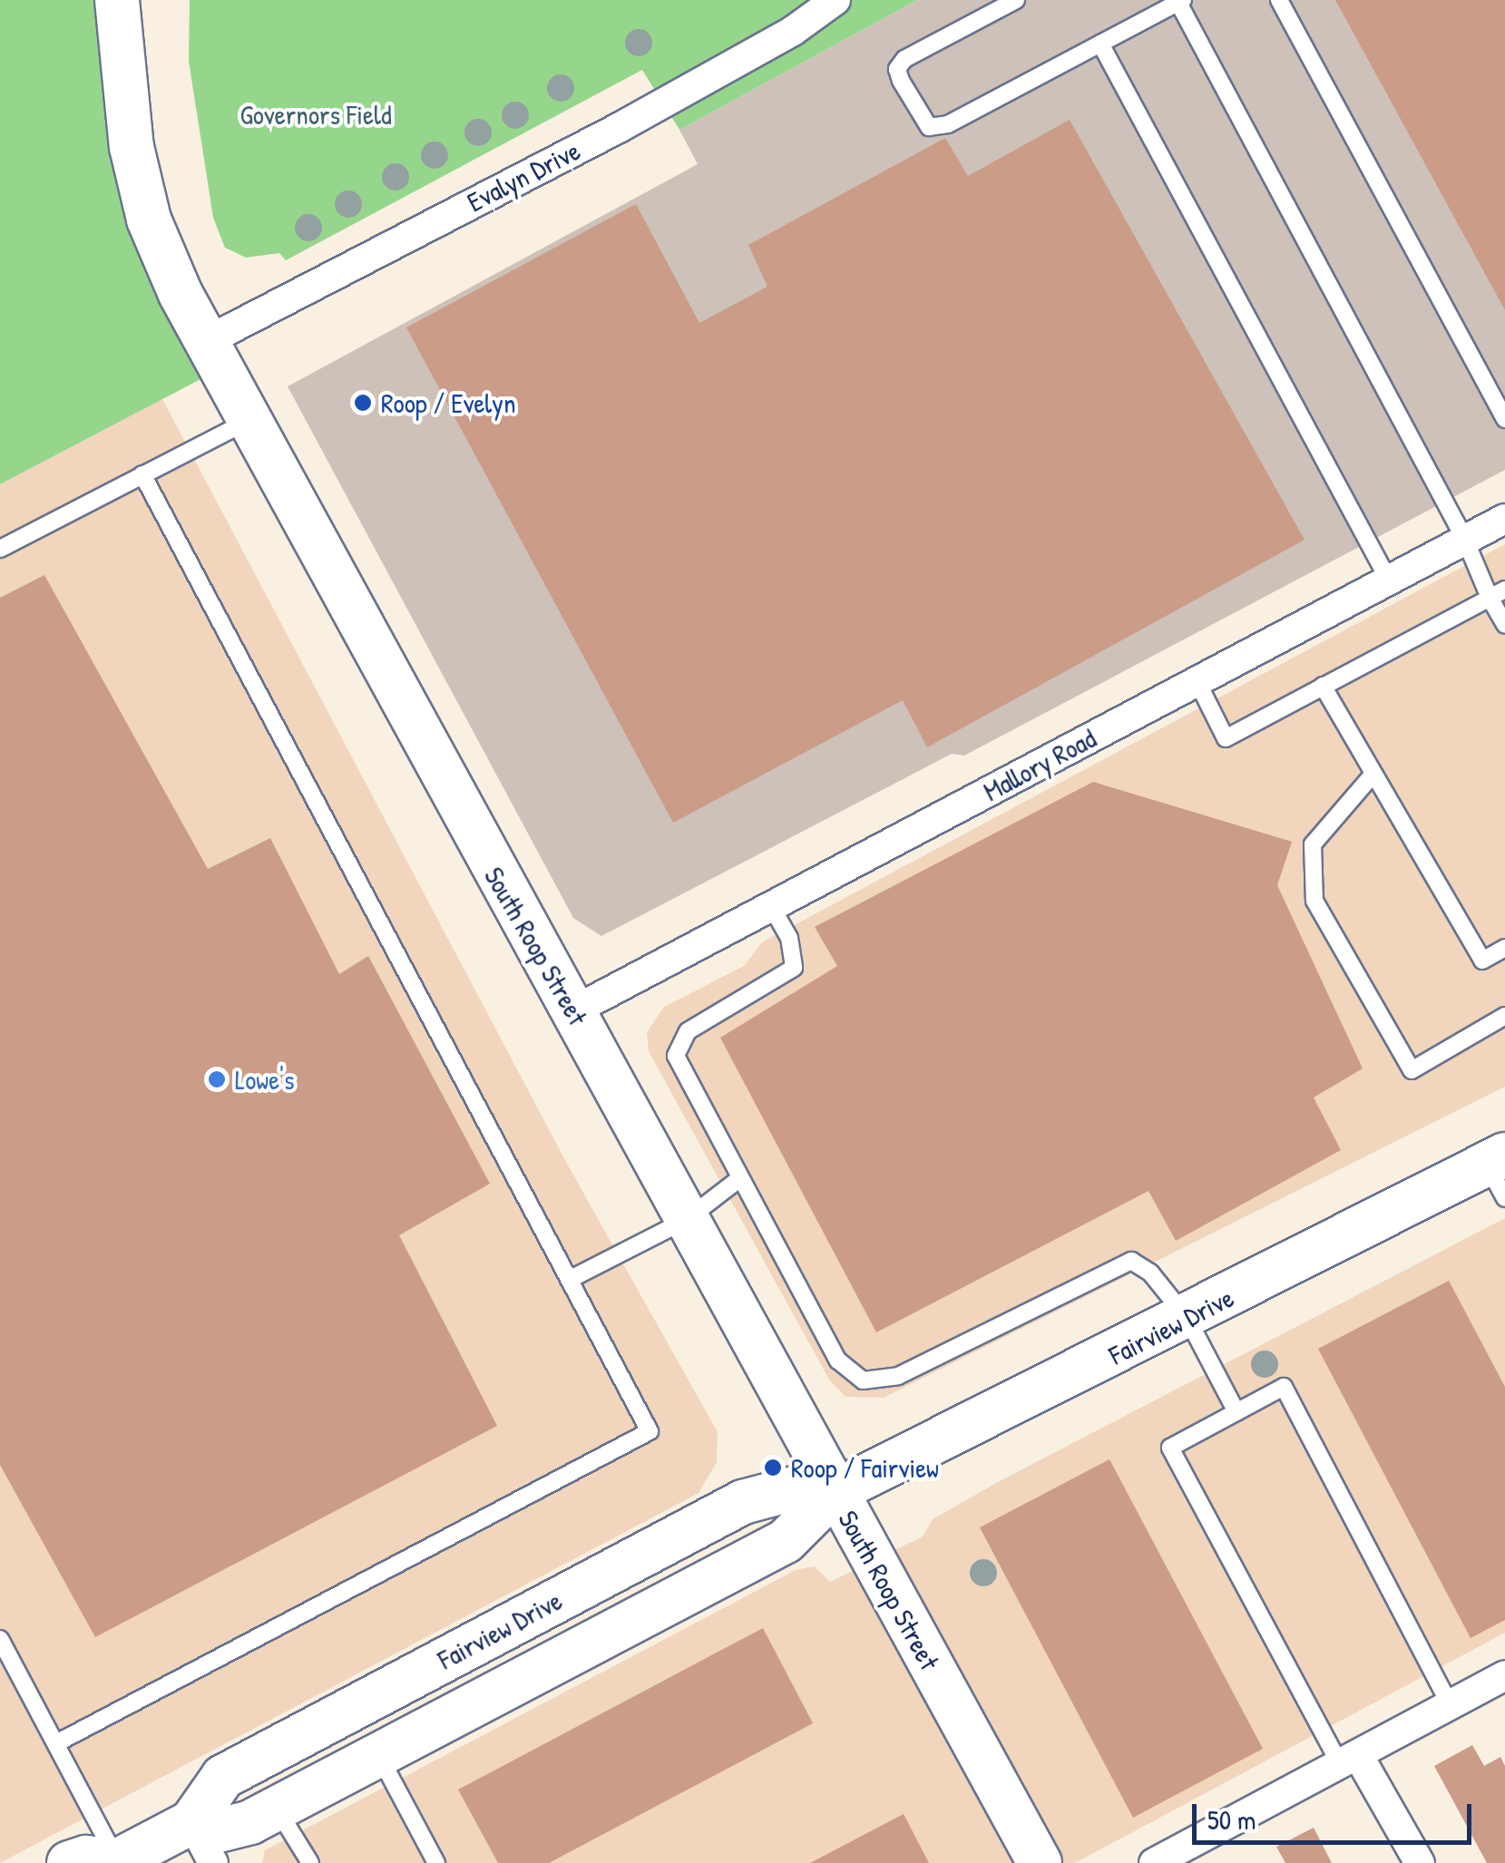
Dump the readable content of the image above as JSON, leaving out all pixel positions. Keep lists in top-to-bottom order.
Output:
{
  "streets": {
    "main road": ["South Roop Street", "Fairview Drive"],
    "street": ["Evalyn Drive", "Mallory Road"]
  },
  "crossings": [
    ["Evalyn Drive", "South Roop Street"],
    ["Mallory Road", "South Roop Street"],
    ["South Roop Street", "Fairview Drive"]
  ],
  "parks": ["Governors Field"],
  "places": ["Roop / Evelyn", "Lowe's", "Roop / Fairview"],
  "scale_bar": "50 m"
}
